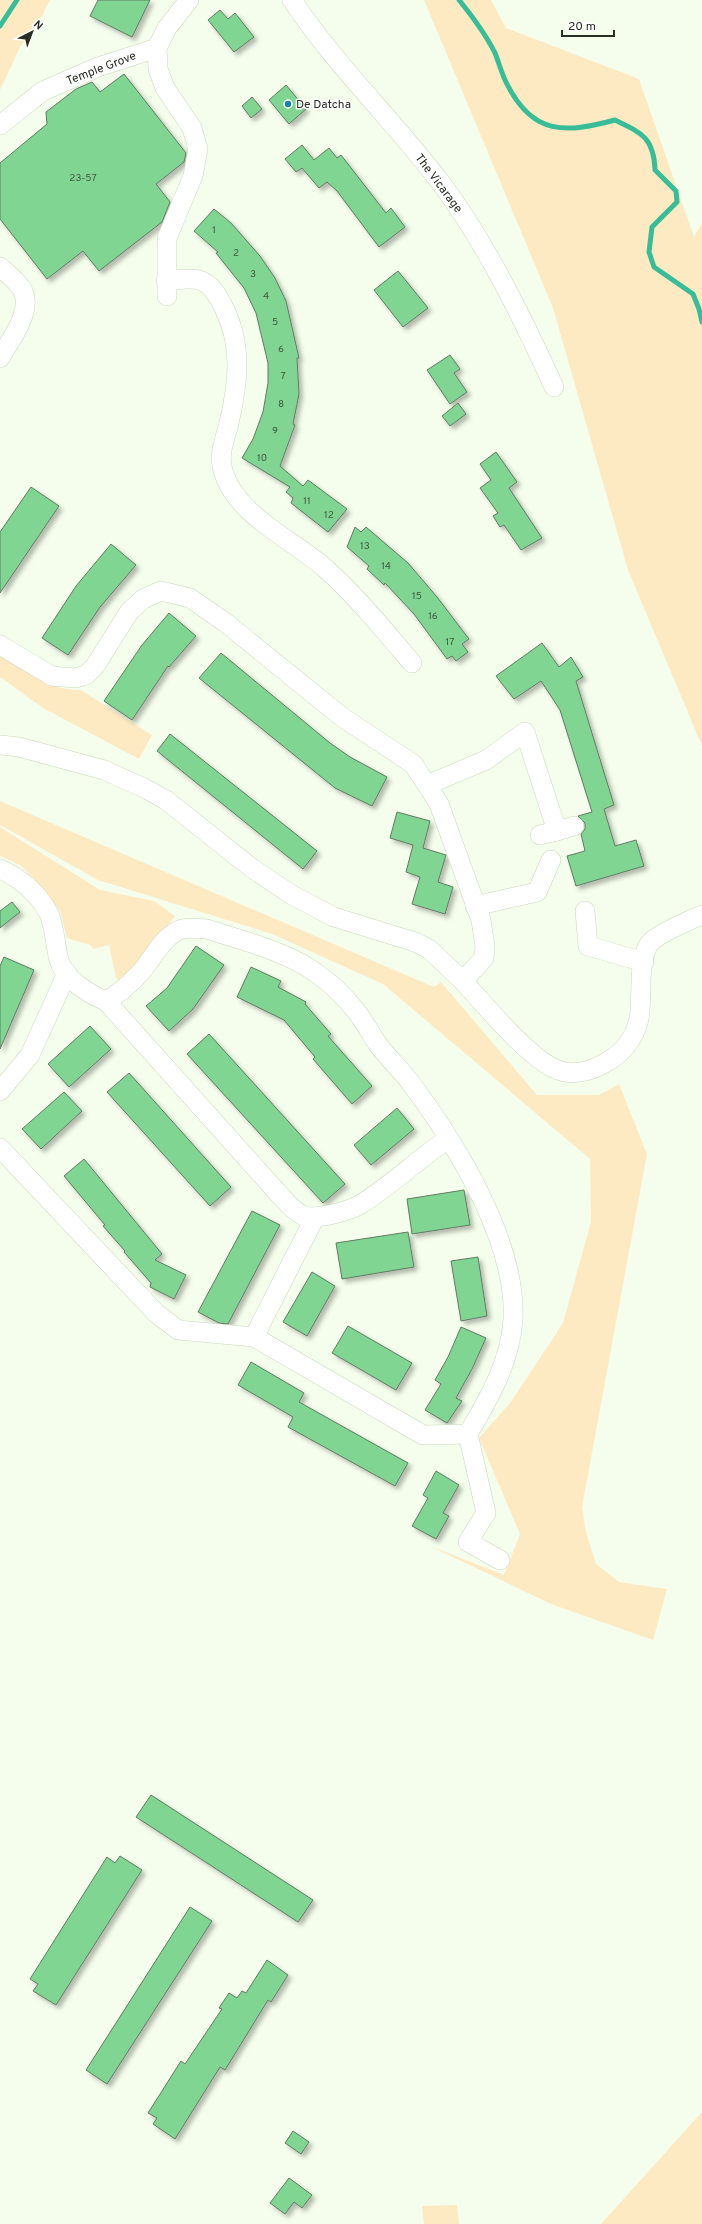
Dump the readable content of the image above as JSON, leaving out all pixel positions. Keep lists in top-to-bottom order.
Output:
{
  "streets": {
    "street": ["Temple Grove", "The Vicarage"]
  },
  "places": ["De Datcha"],
  "house_numbers": [
    "23-57",
    "1",
    "2",
    "3",
    "4",
    "5",
    "6",
    "7",
    "8",
    "9",
    "10",
    "11",
    "12",
    "13",
    "14",
    "15",
    "16",
    "17"
  ],
  "scale_bar": "20 m",
  "north": "top right"
}
